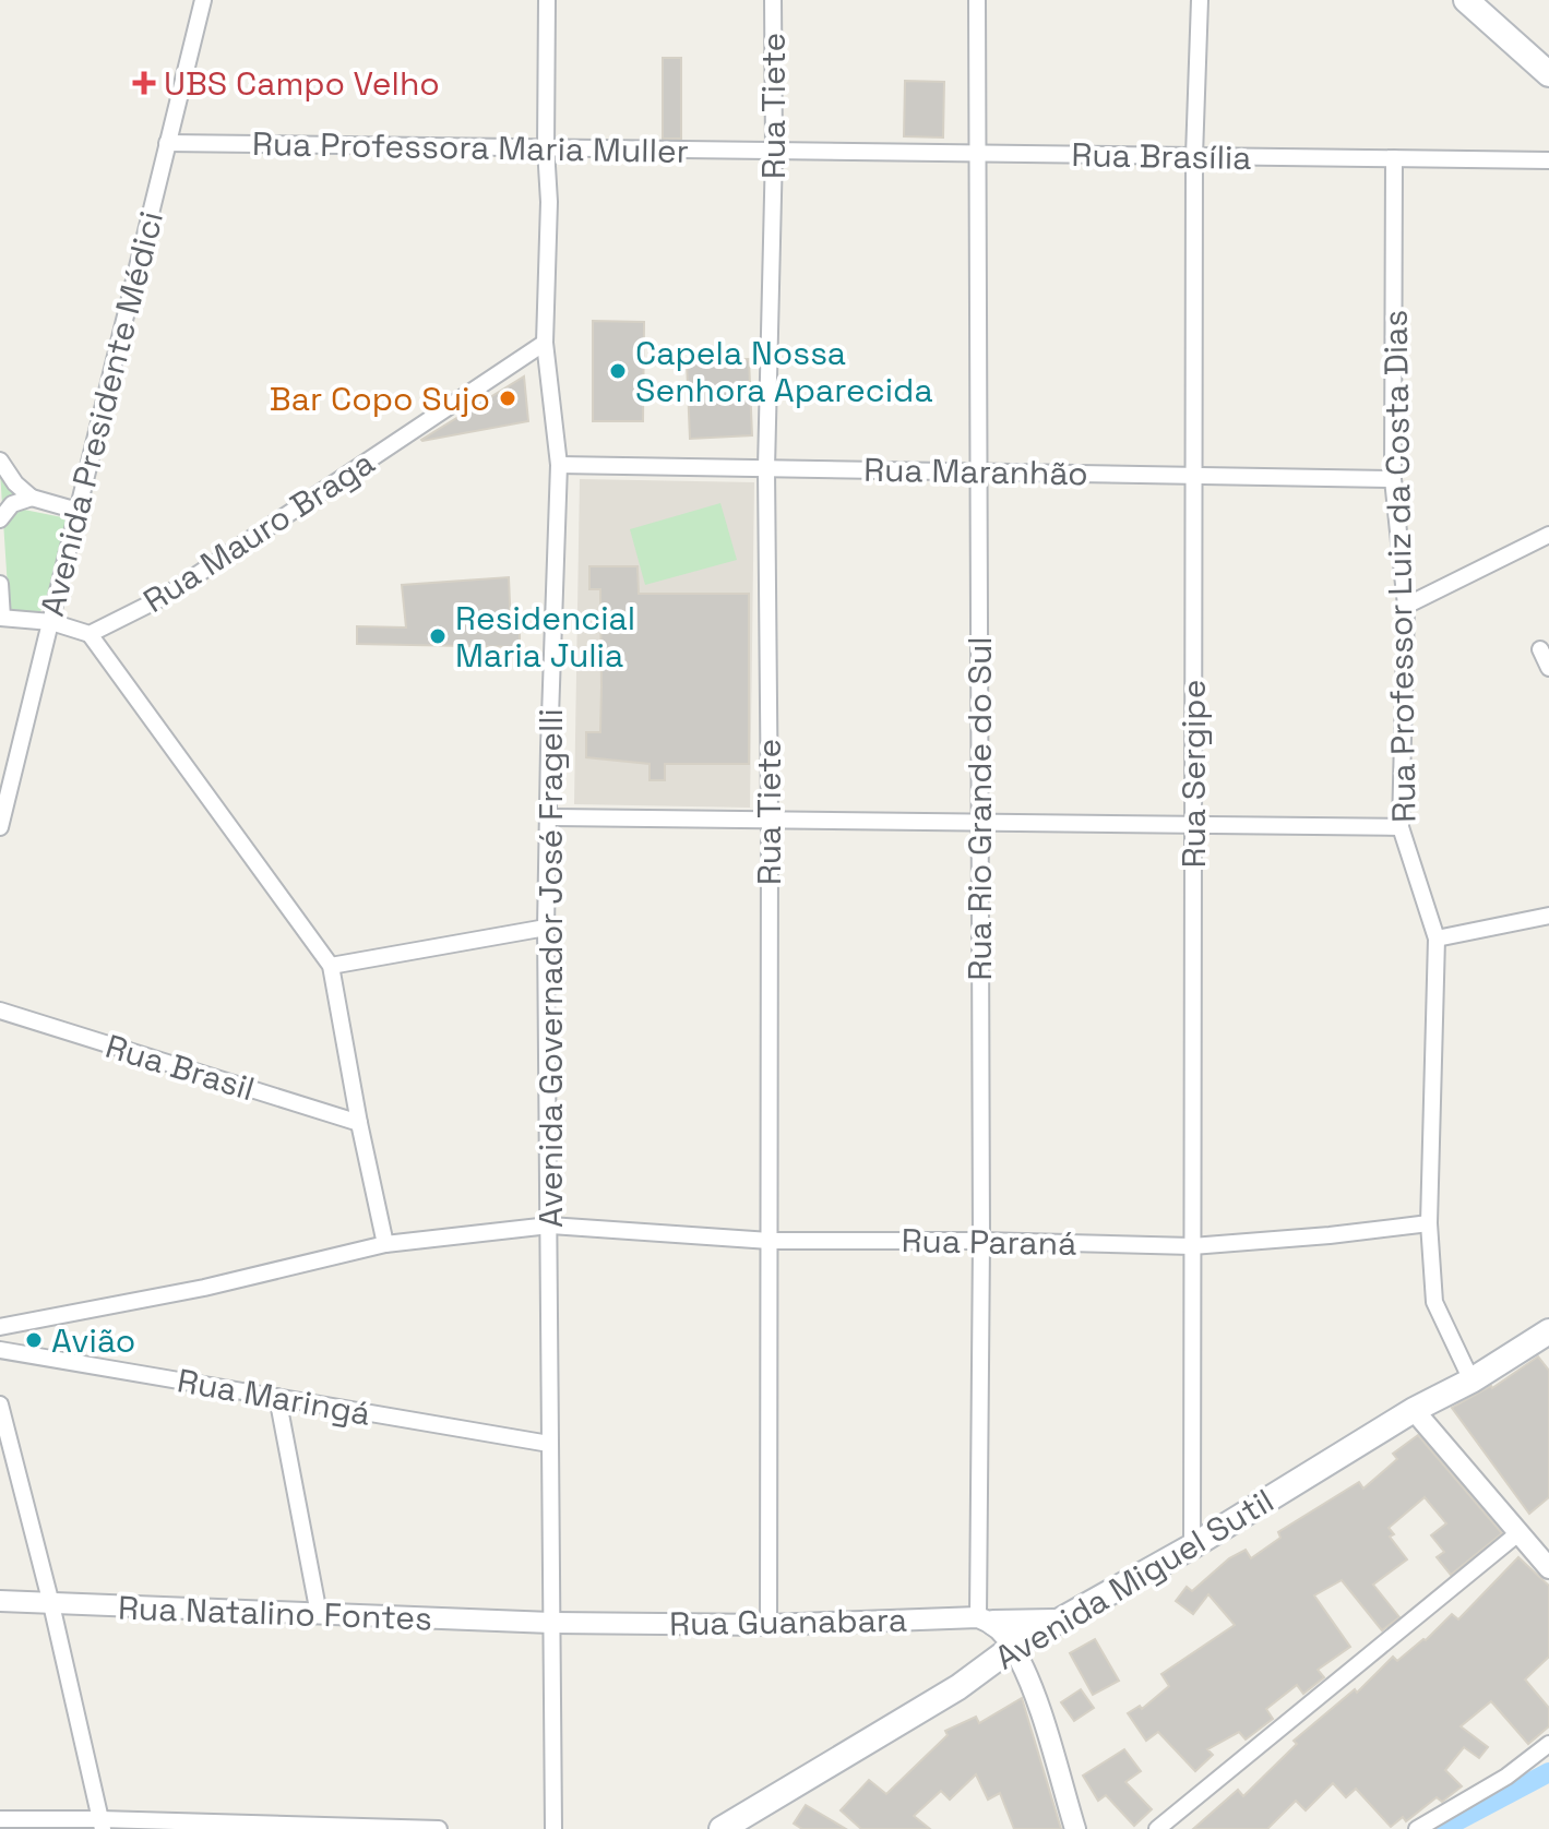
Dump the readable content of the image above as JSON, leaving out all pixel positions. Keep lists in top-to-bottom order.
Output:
{
  "streets": {
    "main road": ["Avenida Miguel Sutil"],
    "street": [
      "Rua Tiete",
      "Rua Professora Maria Muller",
      "Rua Brasília",
      "Avenida Presidente Médici",
      "Rua Maranhão",
      "Rua Mauro Braga",
      "Rua Professor Luiz da Costa Dias",
      "Rua Sergipe",
      "Rua Rio Grande do Sul",
      "Avenida Governador José Fragelli",
      "Rua Brasil",
      "Rua Paraná",
      "Rua Maringá",
      "Rua Natalino Fontes",
      "Rua Guanabara"
    ]
  },
  "crossings": [
    ["Rua Tiete", "Rua Professora Maria Muller"],
    ["Rua Tiete", "Rua Brasília"],
    ["Rua Tiete", "Rua Maranhão"],
    ["Rua Tiete", "Rua Paraná"],
    ["Rua Tiete", "Rua Guanabara"],
    ["Rua Professora Maria Muller", "Rua Brasília"],
    ["Rua Professora Maria Muller", "Avenida Presidente Médici"],
    ["Rua Professora Maria Muller", "Avenida Governador José Fragelli"],
    ["Rua Brasília", "Rua Professor Luiz da Costa Dias"],
    ["Rua Brasília", "Rua Sergipe"],
    ["Rua Brasília", "Rua Rio Grande do Sul"],
    ["Rua Maranhão", "Rua Professor Luiz da Costa Dias"],
    ["Rua Maranhão", "Rua Sergipe"],
    ["Rua Maranhão", "Rua Rio Grande do Sul"],
    ["Rua Maranhão", "Avenida Governador José Fragelli"],
    ["Rua Mauro Braga", "Avenida Governador José Fragelli"],
    ["Rua Professor Luiz da Costa Dias", "Rua Paraná"],
    ["Rua Professor Luiz da Costa Dias", "Avenida Miguel Sutil"],
    ["Rua Sergipe", "Rua Paraná"],
    ["Rua Sergipe", "Avenida Miguel Sutil"],
    ["Rua Rio Grande do Sul", "Rua Paraná"],
    ["Rua Rio Grande do Sul", "Rua Guanabara"],
    ["Avenida Governador José Fragelli", "Rua Paraná"],
    ["Avenida Governador José Fragelli", "Rua Maringá"],
    ["Avenida Governador José Fragelli", "Rua Natalino Fontes"],
    ["Avenida Governador José Fragelli", "Rua Guanabara"],
    ["Rua Natalino Fontes", "Rua Guanabara"]
  ],
  "places": {
    "health": ["UBS Campo Velho"],
    "other": [
      "Capela Nossa Senhora Aparecida",
      "Bar Copo Sujo",
      "Residencial Maria Julia",
      "Avião"
    ]
  }
}
